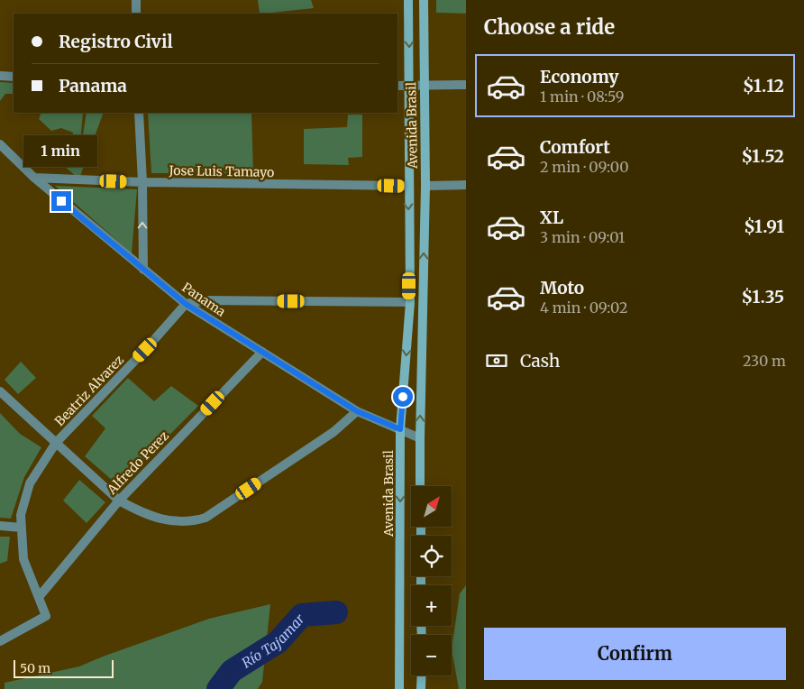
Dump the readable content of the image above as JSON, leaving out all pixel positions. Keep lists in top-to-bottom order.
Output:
{
  "streets": {
    "street": [
      "Avenida Brasil",
      "Jose Luis Tamayo",
      "Panama",
      "Beatriz Alvarez",
      "Alfredo Perez"
    ]
  },
  "crossings": [
    ["Avenida Brasil", "Jose Luis Tamayo"],
    ["Avenida Brasil", "Panama"],
    ["Jose Luis Tamayo", "Panama"],
    ["Panama", "Beatriz Alvarez"],
    ["Panama", "Alfredo Perez"],
    ["Beatriz Alvarez", "Alfredo Perez"]
  ],
  "water": ["Río Tajamar"],
  "scale_bar": "50 m",
  "north": "top right",
  "page": {
    "heading": "Choose a ride",
    "banner": ["Registro Civil", "Panama"],
    "list": [
      {
        "name": "Economy",
        "note": "1 min · 08:59",
        "value": "$1.12"
      },
      {
        "name": "Comfort",
        "note": "2 min · 09:00",
        "value": "$1.52"
      },
      {
        "name": "XL",
        "note": "3 min · 09:01",
        "value": "$1.91"
      },
      {
        "name": "Moto",
        "note": "4 min · 09:02",
        "value": "$1.35"
      }
    ],
    "bubble": "1 min",
    "pay": ["Cash", "230 m"],
    "map_buttons": ["+", "−"],
    "buttons": "Confirm",
    "scale": "50 m"
  }
}
